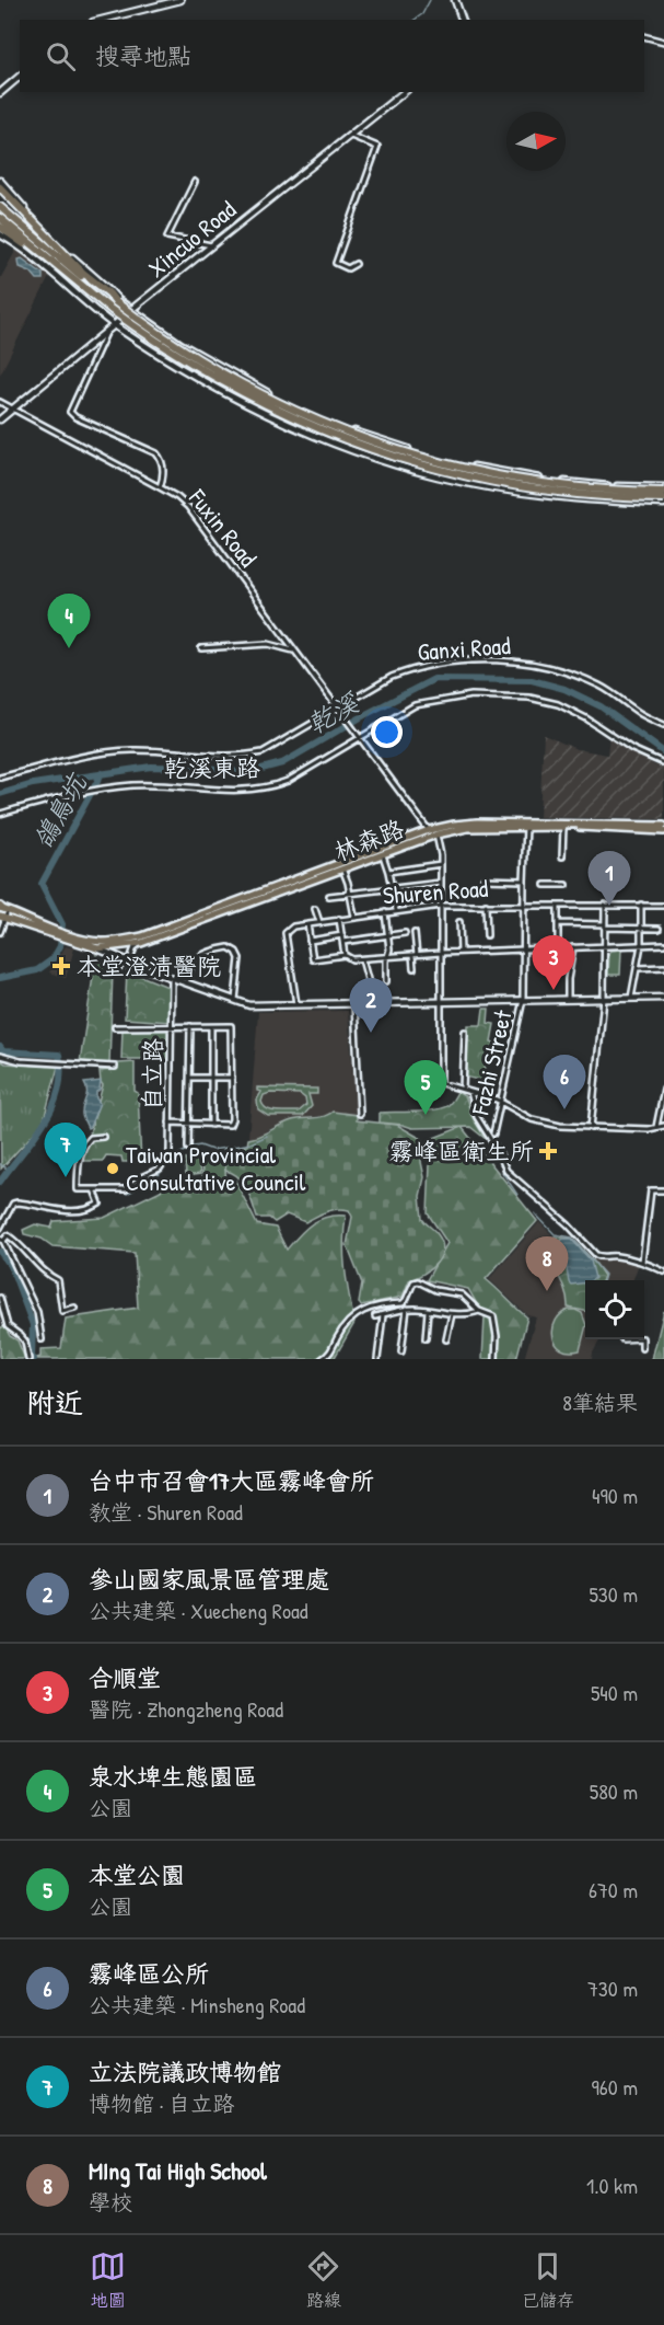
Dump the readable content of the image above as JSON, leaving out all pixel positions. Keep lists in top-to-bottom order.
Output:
{
  "streets": {
    "main road": ["林森路"],
    "street": [
      "Xincuo Road",
      "Fuxin Road",
      "Ganxi Road",
      "乾溪東路",
      "Shuren Road",
      "Fazhi Street",
      "自立路"
    ]
  },
  "crossings": [
    ["Xincuo Road", "Fuxin Road"],
    ["Fuxin Road", "Ganxi Road"],
    ["Fuxin Road", "乾溪東路"],
    ["林森路", "Fazhi Street"],
    ["Shuren Road", "Fazhi Street"]
  ],
  "water": ["乾溪", "鴿鳥坑"],
  "places": {
    "health": ["本堂澄清醫院", "霧峰區衛生所"],
    "other": ["Taiwan Provincial Consultative Council"]
  },
  "north": "right",
  "page": {
    "search": "搜尋地點",
    "pins": [
      "4",
      "1",
      "3",
      "2",
      "6",
      "5",
      "7",
      "8"
    ],
    "heading": ["附近", "8筆結果"],
    "list": [
      {
        "mark": "1",
        "name": "台中市召會17大區霧峰會所",
        "note": "教堂 · Shuren Road",
        "value": "490 m"
      },
      {
        "mark": "2",
        "name": "參山國家風景區管理處",
        "note": "公共建築 · Xuecheng Road",
        "value": "530 m"
      },
      {
        "mark": "3",
        "name": "合順堂",
        "note": "醫院 · Zhongzheng Road",
        "value": "540 m"
      },
      {
        "mark": "4",
        "name": "泉水埤生態園區",
        "note": "公園",
        "value": "580 m"
      },
      {
        "mark": "5",
        "name": "本堂公園",
        "note": "公園",
        "value": "670 m"
      },
      {
        "mark": "6",
        "name": "霧峰區公所",
        "note": "公共建築 · Minsheng Road",
        "value": "730 m"
      },
      {
        "mark": "7",
        "name": "立法院議政博物館",
        "note": "博物館 · 自立路",
        "value": "960 m"
      },
      {
        "mark": "8",
        "name": "MIng Tai High School",
        "note": "學校",
        "value": "1.0 km"
      }
    ],
    "nav": ["地圖", "路線", "已儲存"]
  }
}
